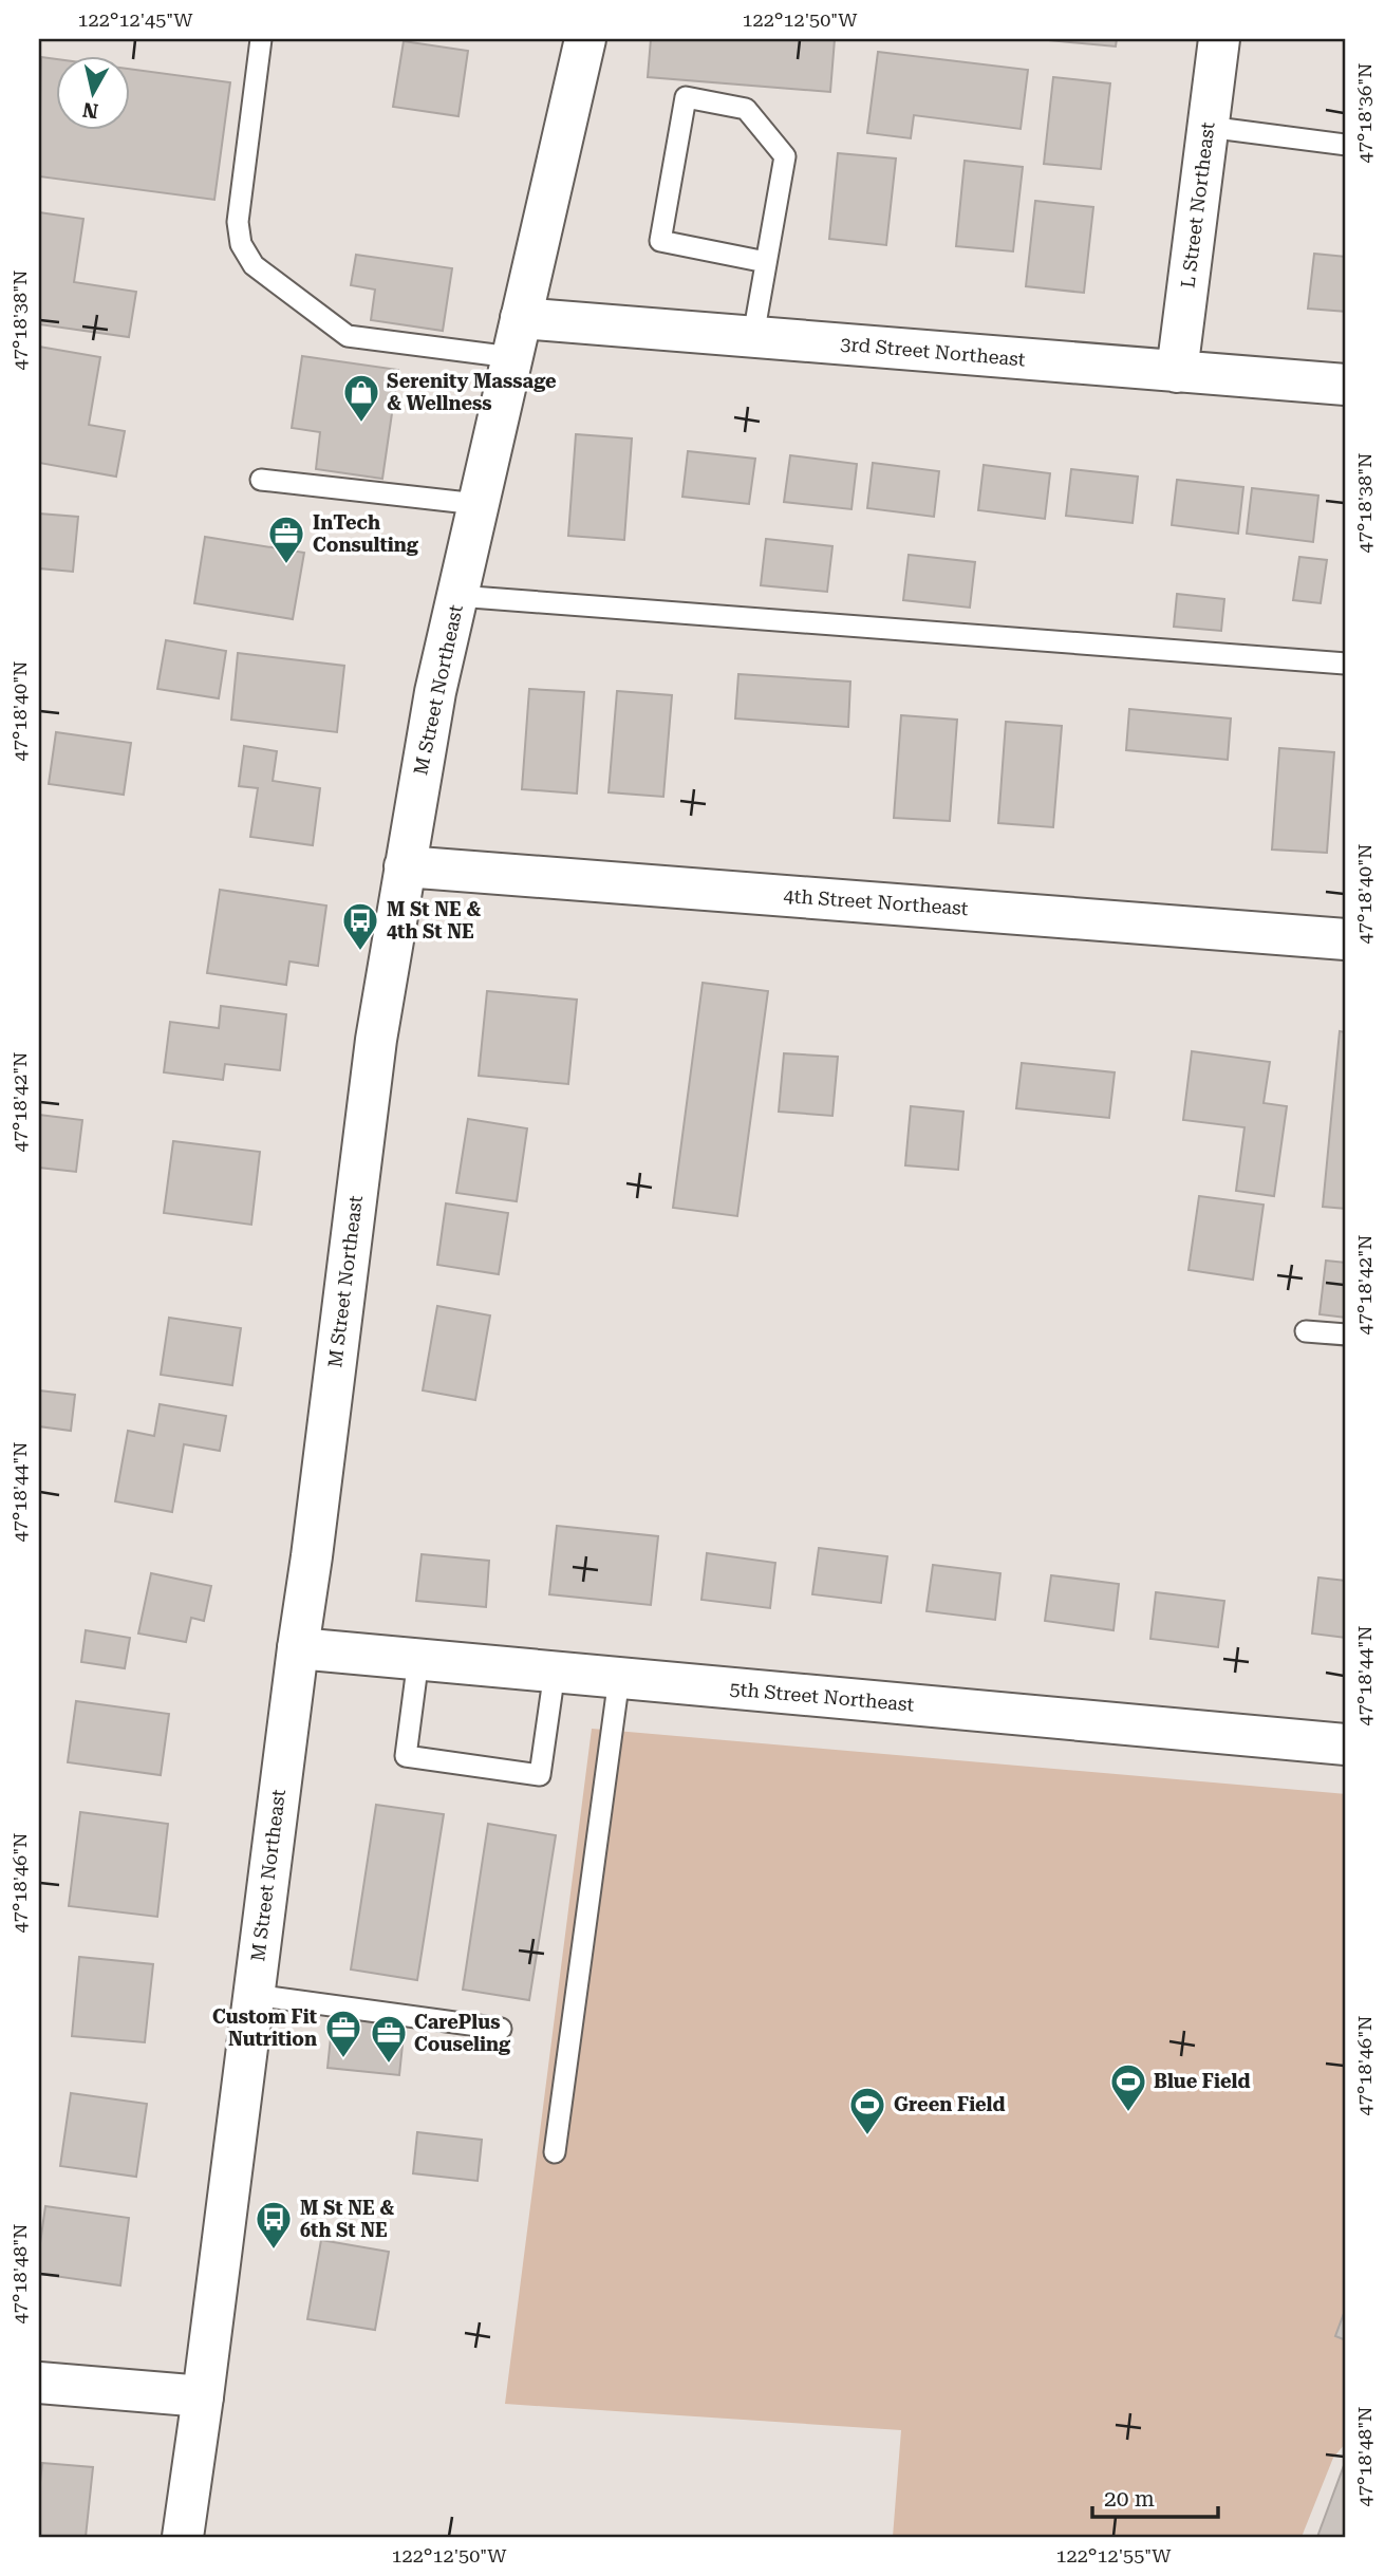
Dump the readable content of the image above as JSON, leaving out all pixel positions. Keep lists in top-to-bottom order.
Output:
{
  "streets": {
    "street": [
      "L Street Northeast",
      "3rd Street Northeast",
      "M Street Northeast",
      "4th Street Northeast",
      "5th Street Northeast"
    ]
  },
  "crossings": [
    ["L Street Northeast", "3rd Street Northeast"],
    ["3rd Street Northeast", "M Street Northeast"],
    ["M Street Northeast", "4th Street Northeast"],
    ["M Street Northeast", "5th Street Northeast"]
  ],
  "places": {
    "shop": ["Serenity Massage & Wellness"],
    "office": ["InTech Consulting", "Custom Fit Nutrition", "CarePlus Couseling"],
    "bus stop": ["M St NE & 4th St NE", "M St NE & 6th St NE"],
    "sports": ["Blue Field", "Green Field"]
  },
  "scale_bar": "20 m",
  "north": "bottom",
  "coordinates": [
    "122°12'45\"W",
    "122°12'50\"W",
    "47°18'36\"N",
    "47°18'38\"N",
    "47°18'40\"N",
    "47°18'42\"N",
    "47°18'44\"N",
    "47°18'46\"N",
    "47°18'48\"N",
    "122°12'55\"W"
  ]
}
